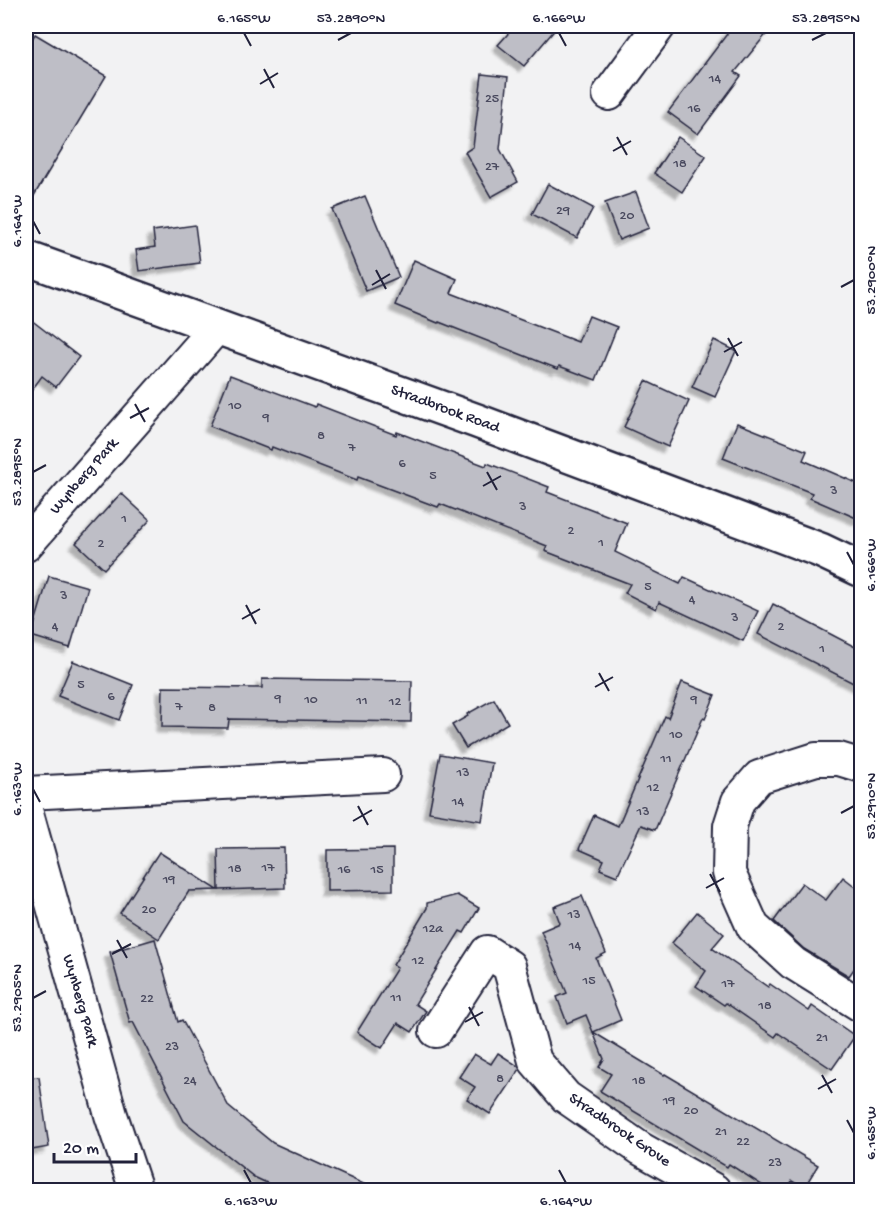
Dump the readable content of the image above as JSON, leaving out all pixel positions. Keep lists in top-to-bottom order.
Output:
{
  "streets": {
    "main road": ["Stradbrook Road"],
    "street": ["Wynberg Park", "Stradbrook Grove"]
  },
  "crossings": [
    ["Stradbrook Road", "Wynberg Park"]
  ],
  "house_numbers": [
    "14",
    "25",
    "16",
    "18",
    "27",
    "29",
    "20",
    "10",
    "9",
    "8",
    "7",
    "6",
    "5",
    "3",
    "3",
    "1",
    "2",
    "1",
    "2",
    "5",
    "3",
    "4",
    "3",
    "4",
    "2",
    "1",
    "5",
    "6",
    "9",
    "10",
    "9",
    "11",
    "12",
    "7",
    "8",
    "10",
    "11",
    "13",
    "12",
    "14",
    "13",
    "17",
    "18",
    "16",
    "15",
    "19",
    "20",
    "13",
    "12a",
    "14",
    "12",
    "15",
    "17",
    "11",
    "22",
    "18",
    "21",
    "23",
    "8",
    "24",
    "18",
    "19",
    "20",
    "21",
    "22",
    "23"
  ],
  "scale_bar": "20 m",
  "coordinates": [
    "6.165°W",
    "53.2890°N",
    "6.166°W",
    "53.2895°N",
    "6.164°W",
    "53.2900°N",
    "6.163°W",
    "53.2910°N",
    "53.2905°N"
  ]
}
